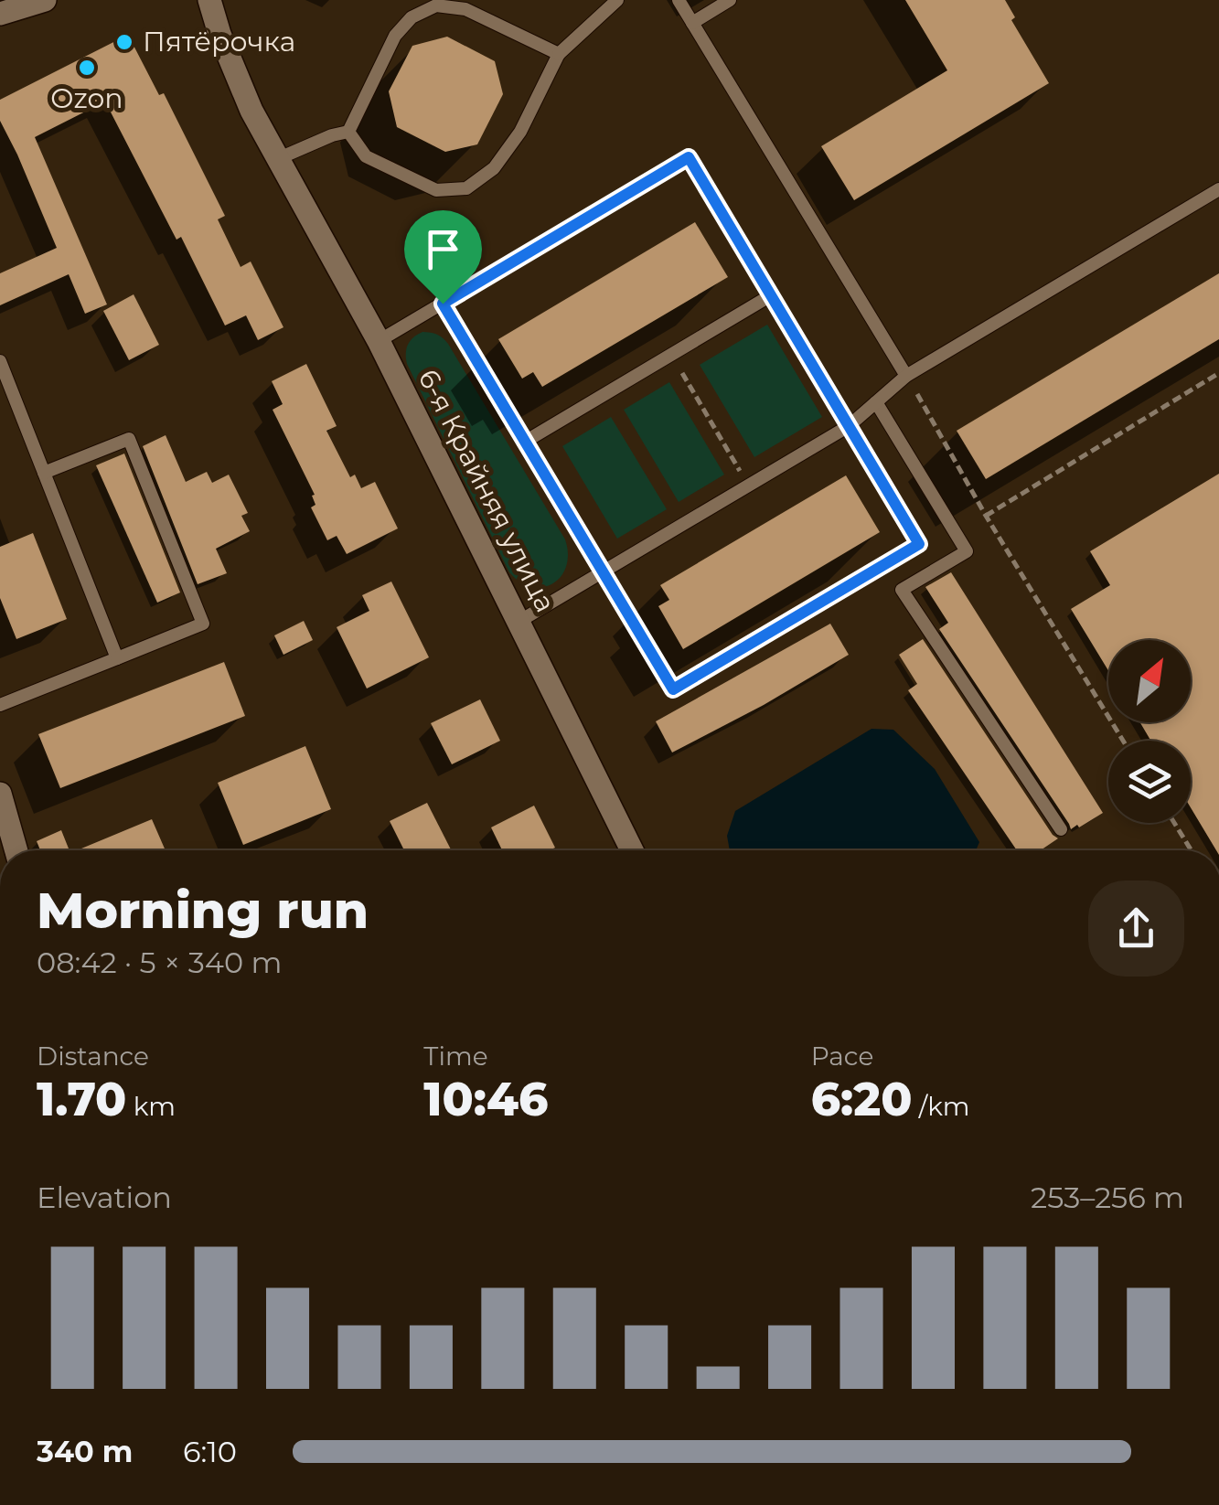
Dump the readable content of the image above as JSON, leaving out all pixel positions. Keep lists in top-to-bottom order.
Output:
{
  "streets": {
    "street": ["6-я Крайняя улица"]
  },
  "places": ["Пятёрочка", "Ozon"],
  "north": "top right",
  "page": {
    "heading": ["Morning run", "08:42 · 5 × 340 m"],
    "stats": [
      ["Distance", "1.70 km"],
      ["Time", "10:46"],
      ["Pace", "6:20 /km"]
    ],
    "chart": ["Elevation", "253–256 m"],
    "list": [
      {
        "name": "340 m",
        "note": "6:10"
      }
    ]
  }
}
